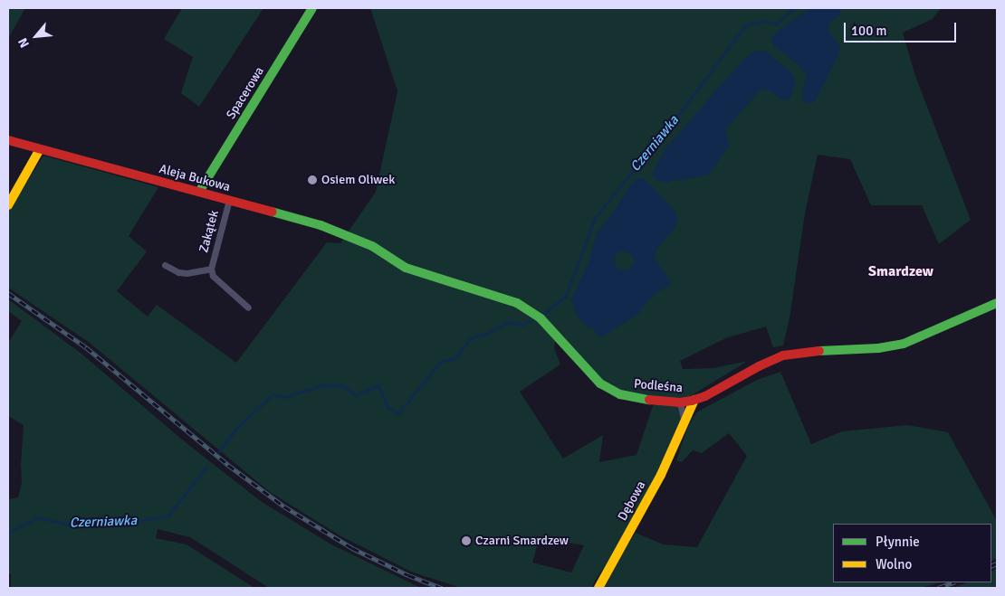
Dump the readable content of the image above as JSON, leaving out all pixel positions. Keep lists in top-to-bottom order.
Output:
{
  "streets": {
    "street": [
      "Spacerowa",
      "Aleja Bukowa",
      "Zakątek",
      "Podleśna",
      "Dębowa"
    ]
  },
  "crossings": [
    ["Spacerowa", "Aleja Bukowa"],
    ["Aleja Bukowa", "Zakątek"],
    ["Aleja Bukowa", "Podleśna"],
    ["Podleśna", "Dębowa"]
  ],
  "districts": ["Smardzew"],
  "water": ["Czerniawka"],
  "places": ["Osiem Oliwek", "Czarni Smardzew"],
  "legend": ["Płynnie", "Wolno"],
  "scale_bar": "100 m",
  "north": "bottom left"
}
